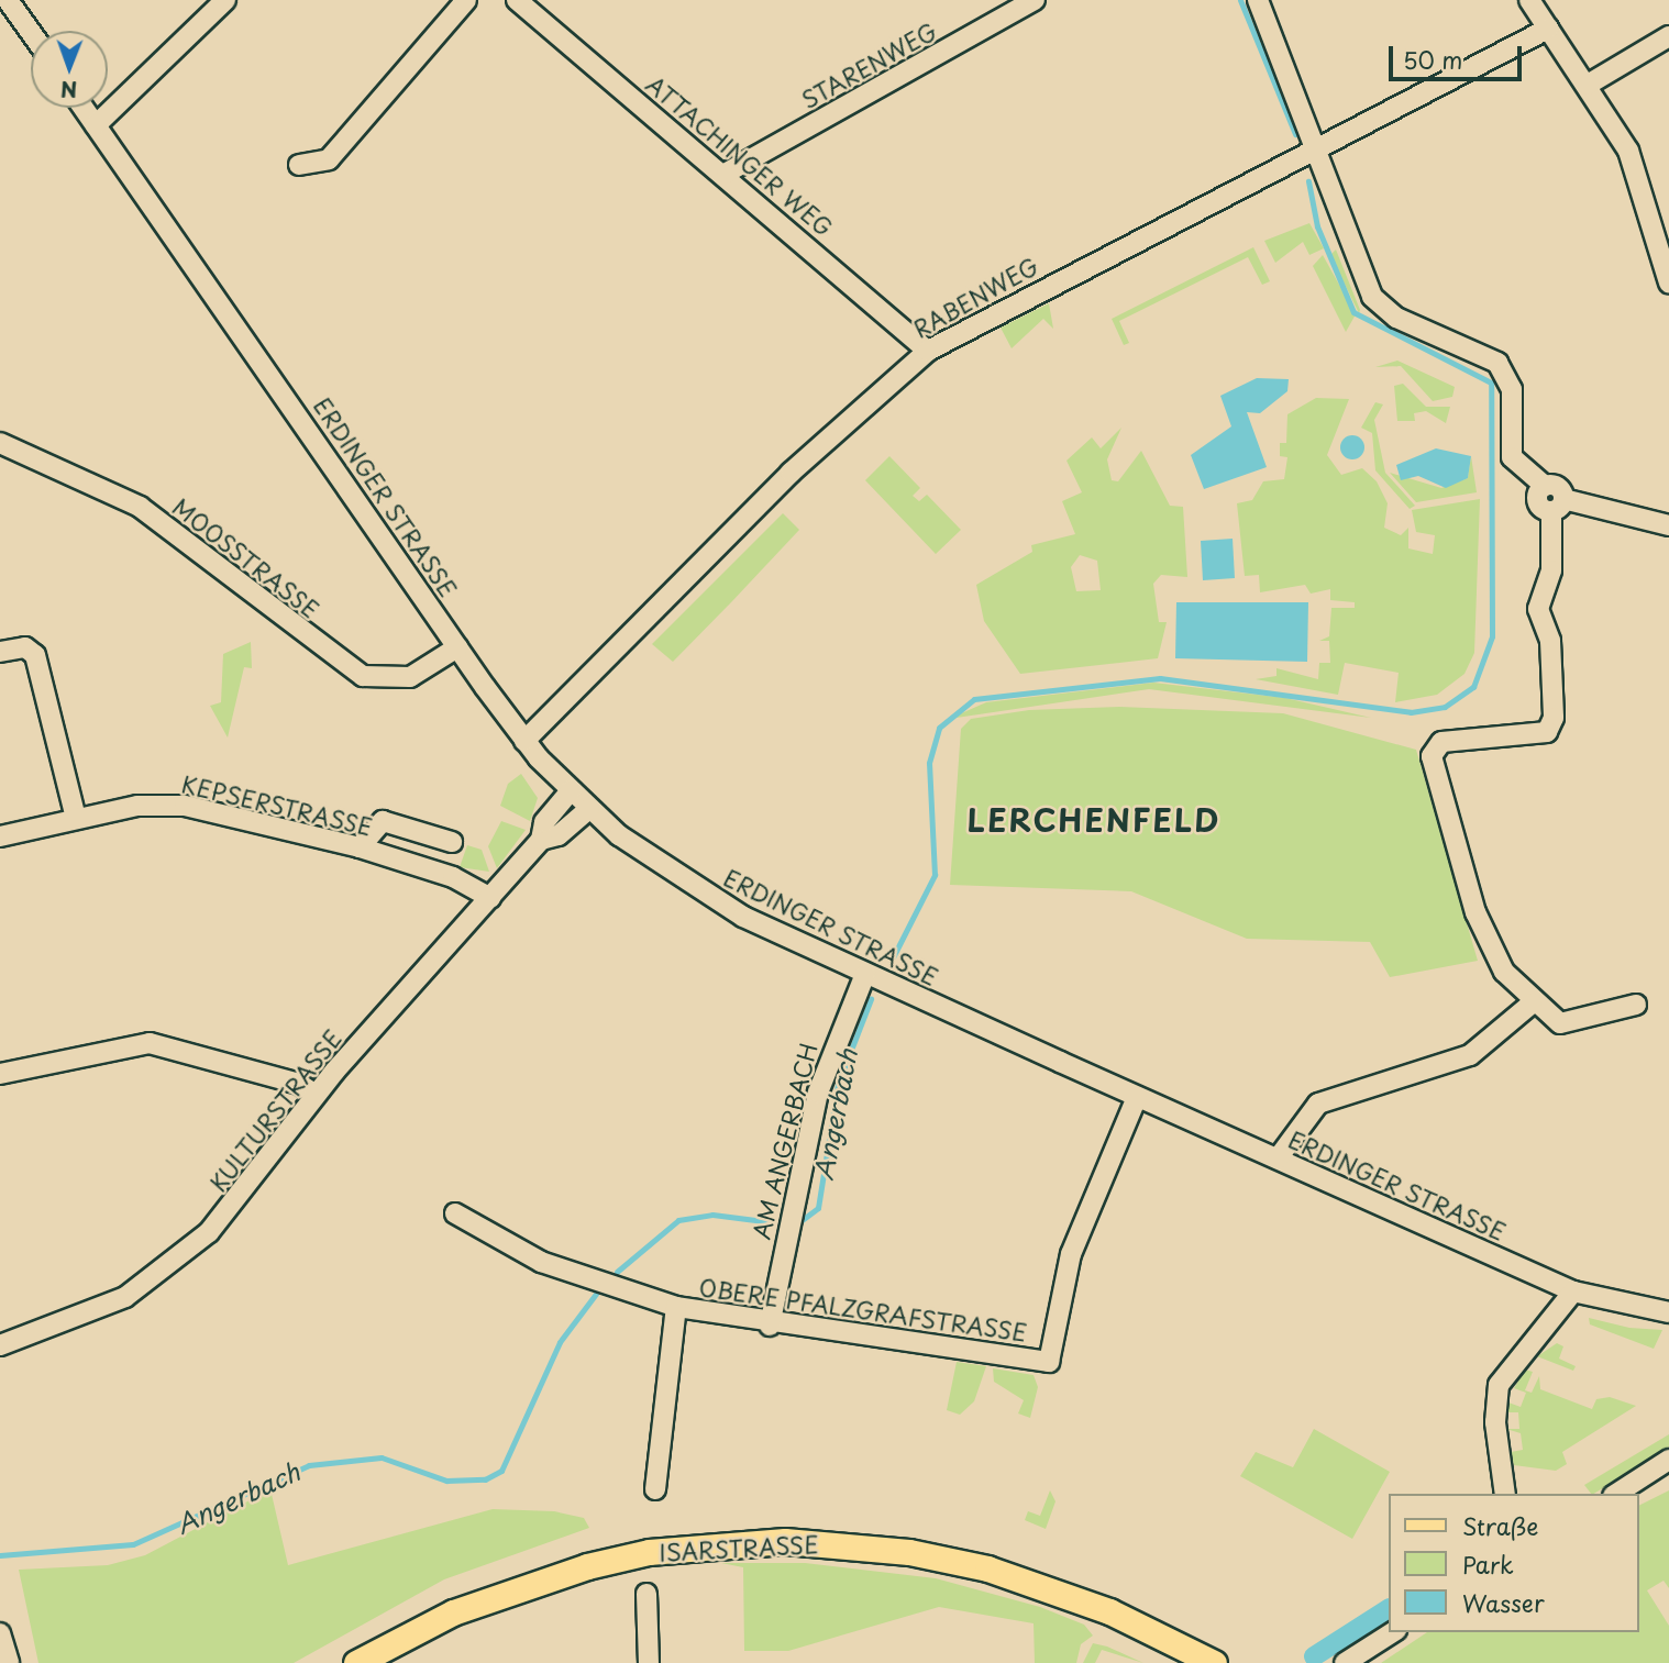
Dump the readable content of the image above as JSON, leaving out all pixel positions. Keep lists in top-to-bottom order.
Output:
{
  "streets": {
    "main road": ["ISARSTRASSE"],
    "street": [
      "STARENWEG",
      "ATTACHINGER WEG",
      "RABENWEG",
      "ERDINGER STRASSE",
      "MOOSSTRASSE",
      "KEPSERSTRASSE",
      "KULTURSTRASSE",
      "AM ANGERBACH",
      "OBERE PFALZGRAFSTRASSE"
    ]
  },
  "crossings": [
    ["STARENWEG", "ATTACHINGER WEG"],
    ["ATTACHINGER WEG", "RABENWEG"],
    ["RABENWEG", "ERDINGER STRASSE"],
    ["ERDINGER STRASSE", "MOOSSTRASSE"],
    ["ERDINGER STRASSE", "KULTURSTRASSE"],
    ["ERDINGER STRASSE", "AM ANGERBACH"],
    ["ERDINGER STRASSE", "OBERE PFALZGRAFSTRASSE"],
    ["KEPSERSTRASSE", "KULTURSTRASSE"],
    ["AM ANGERBACH", "OBERE PFALZGRAFSTRASSE"]
  ],
  "districts": ["LERCHENFELD"],
  "water": ["Angerbach"],
  "legend": ["Straße", "Park", "Wasser"],
  "scale_bar": "50 m",
  "north": "bottom"
}
